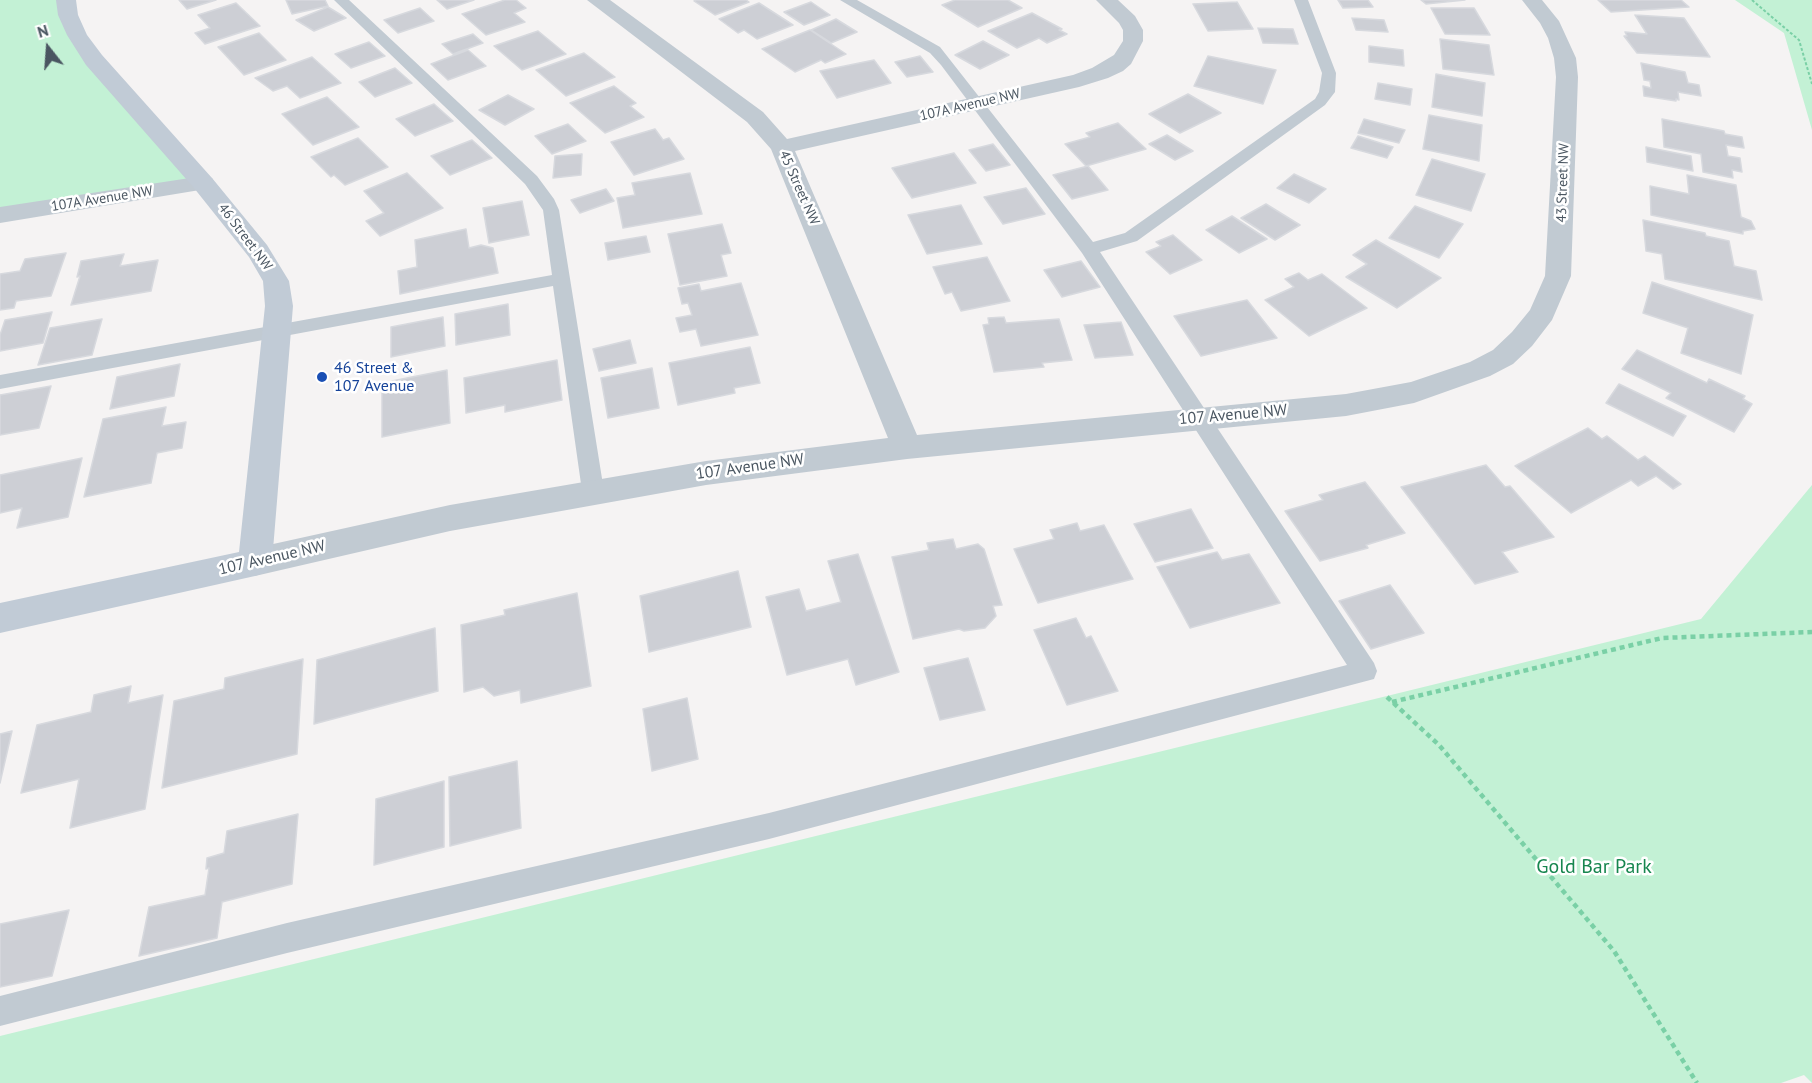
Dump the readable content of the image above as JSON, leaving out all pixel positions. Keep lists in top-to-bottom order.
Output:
{
  "streets": {
    "street": [
      "107A Avenue NW",
      "43 Street NW",
      "45 Street NW",
      "46 Street NW",
      "107 Avenue NW"
    ]
  },
  "crossings": [
    ["107A Avenue NW", "45 Street NW"],
    ["107A Avenue NW", "46 Street NW"],
    ["43 Street NW", "107 Avenue NW"],
    ["45 Street NW", "107 Avenue NW"],
    ["46 Street NW", "107 Avenue NW"]
  ],
  "parks": ["Gold Bar Park"],
  "places": ["46 Street & 107 Avenue"],
  "north": "top"
}
